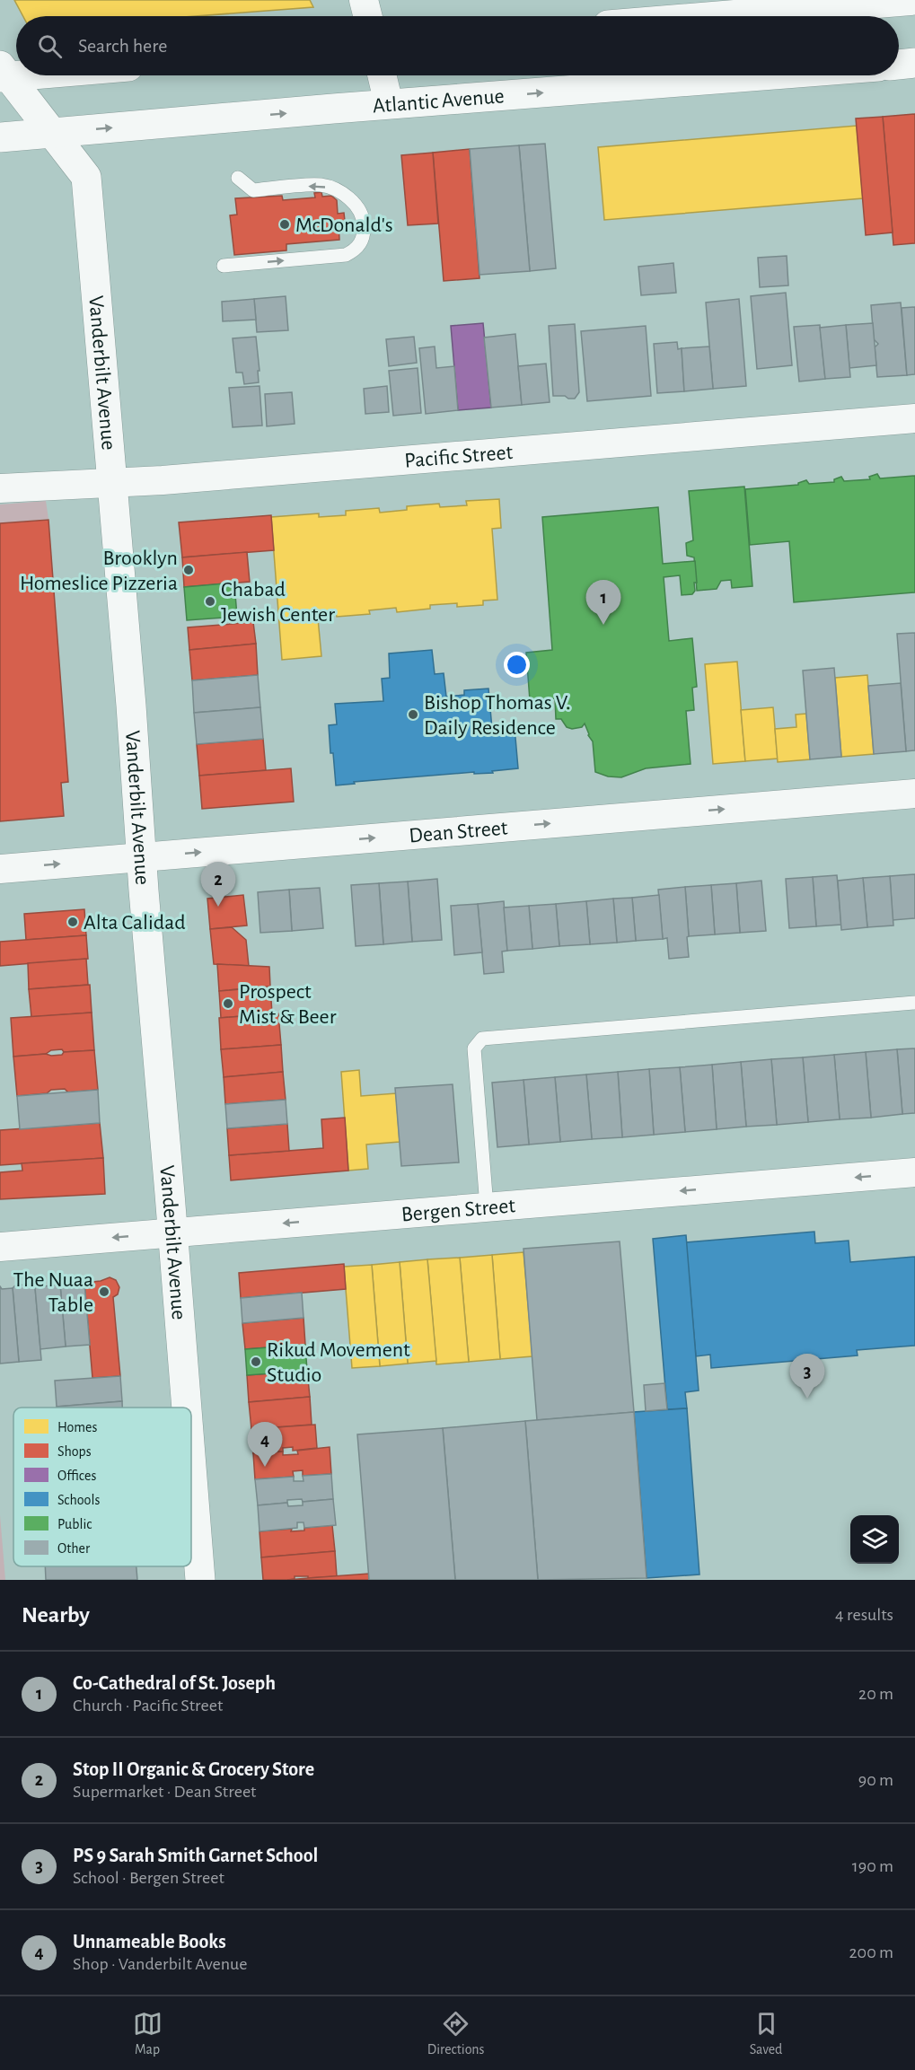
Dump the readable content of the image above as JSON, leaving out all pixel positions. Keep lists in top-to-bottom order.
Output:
{
  "streets": {
    "main road": ["Atlantic Avenue", "Vanderbilt Avenue"],
    "street": ["Pacific Street", "Dean Street", "Bergen Street"]
  },
  "crossings": [
    ["Atlantic Avenue", "Vanderbilt Avenue"],
    ["Vanderbilt Avenue", "Pacific Street"],
    ["Vanderbilt Avenue", "Dean Street"],
    ["Vanderbilt Avenue", "Bergen Street"]
  ],
  "one_way": ["Atlantic Avenue", "Dean Street", "Bergen Street"],
  "places": [
    "McDonald's",
    "Brooklyn Homeslice Pizzeria",
    "Chabad Jewish Center",
    "Bishop Thomas V. Daily Residence",
    "Alta Calidad",
    "Prospect Mist & Beer",
    "The Nuaa Table",
    "Rikud Movement Studio"
  ],
  "legend": [
    "Homes",
    "Shops",
    "Offices",
    "Schools",
    "Public",
    "Other"
  ],
  "page": {
    "search": "Search here",
    "pins": [
      "1",
      "2",
      "3",
      "4"
    ],
    "heading": ["Nearby", "4 results"],
    "list": [
      {
        "mark": "1",
        "name": "Co-Cathedral of St. Joseph",
        "note": "Church · Pacific Street",
        "value": "20 m"
      },
      {
        "mark": "2",
        "name": "Stop II Organic & Grocery Store",
        "note": "Supermarket · Dean Street",
        "value": "90 m"
      },
      {
        "mark": "3",
        "name": "PS 9 Sarah Smith Garnet School",
        "note": "School · Bergen Street",
        "value": "190 m"
      },
      {
        "mark": "4",
        "name": "Unnameable Books",
        "note": "Shop · Vanderbilt Avenue",
        "value": "200 m"
      }
    ],
    "nav": ["Map", "Directions", "Saved"]
  }
}
